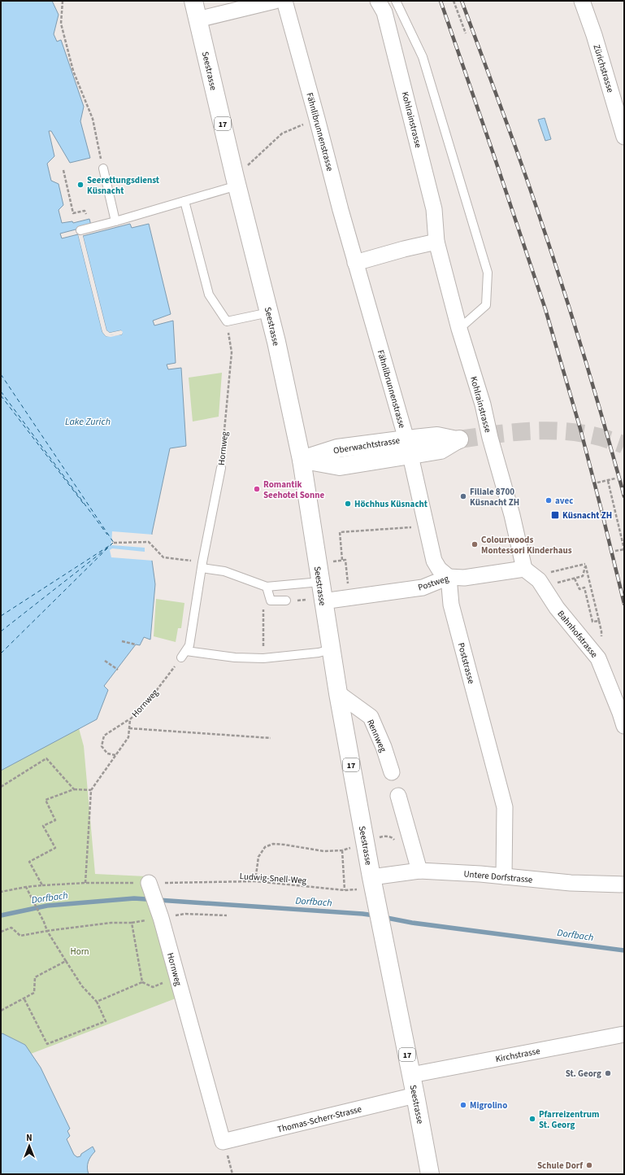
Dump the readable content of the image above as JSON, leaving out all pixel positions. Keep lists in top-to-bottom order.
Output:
{
  "streets": {
    "main road": ["Seestrasse", "17", "Oberwachtstrasse"],
    "street": [
      "Zürichstrasse",
      "Kohlrainstrasse",
      "Fähnlibrunnenstrasse",
      "Hornweg",
      "Postweg",
      "Bahnhofstrasse",
      "Poststrasse",
      "Rennweg",
      "Untere Dorfstrasse",
      "Kirchstrasse",
      "Thomas-Scherr-Strasse"
    ],
    "path": ["Ludwig-Snell-Weg"]
  },
  "crossings": [
    ["Seestrasse", "Oberwachtstrasse"],
    ["Seestrasse", "Postweg"],
    ["Seestrasse", "Rennweg"],
    ["Seestrasse", "Untere Dorfstrasse"],
    ["Seestrasse", "Kirchstrasse"],
    ["Seestrasse", "Thomas-Scherr-Strasse"],
    ["Kohlrainstrasse", "Postweg"],
    ["Kohlrainstrasse", "Bahnhofstrasse"],
    ["Fähnlibrunnenstrasse", "Oberwachtstrasse"],
    ["Hornweg", "Ludwig-Snell-Weg"],
    ["Hornweg", "Thomas-Scherr-Strasse"],
    ["Postweg", "Bahnhofstrasse"],
    ["Postweg", "Poststrasse"],
    ["Poststrasse", "Untere Dorfstrasse"]
  ],
  "water": ["Lake Zurich", "Dorfbach"],
  "parks": ["Horn"],
  "places": {
    "other": [
      "Seerettungsdienst Küsnacht",
      "Romantik Seehotel Sonne",
      "Filiale 8700 Küsnacht ZH",
      "avec",
      "Höchhus Küsnacht",
      "Colourwoods Montessori Kinderhaus",
      "St. Georg",
      "Migrolino",
      "Pfarreizentrum St. Georg",
      "Schule Dorf"
    ],
    "transit": ["Küsnacht ZH"]
  },
  "north": "top"
}
